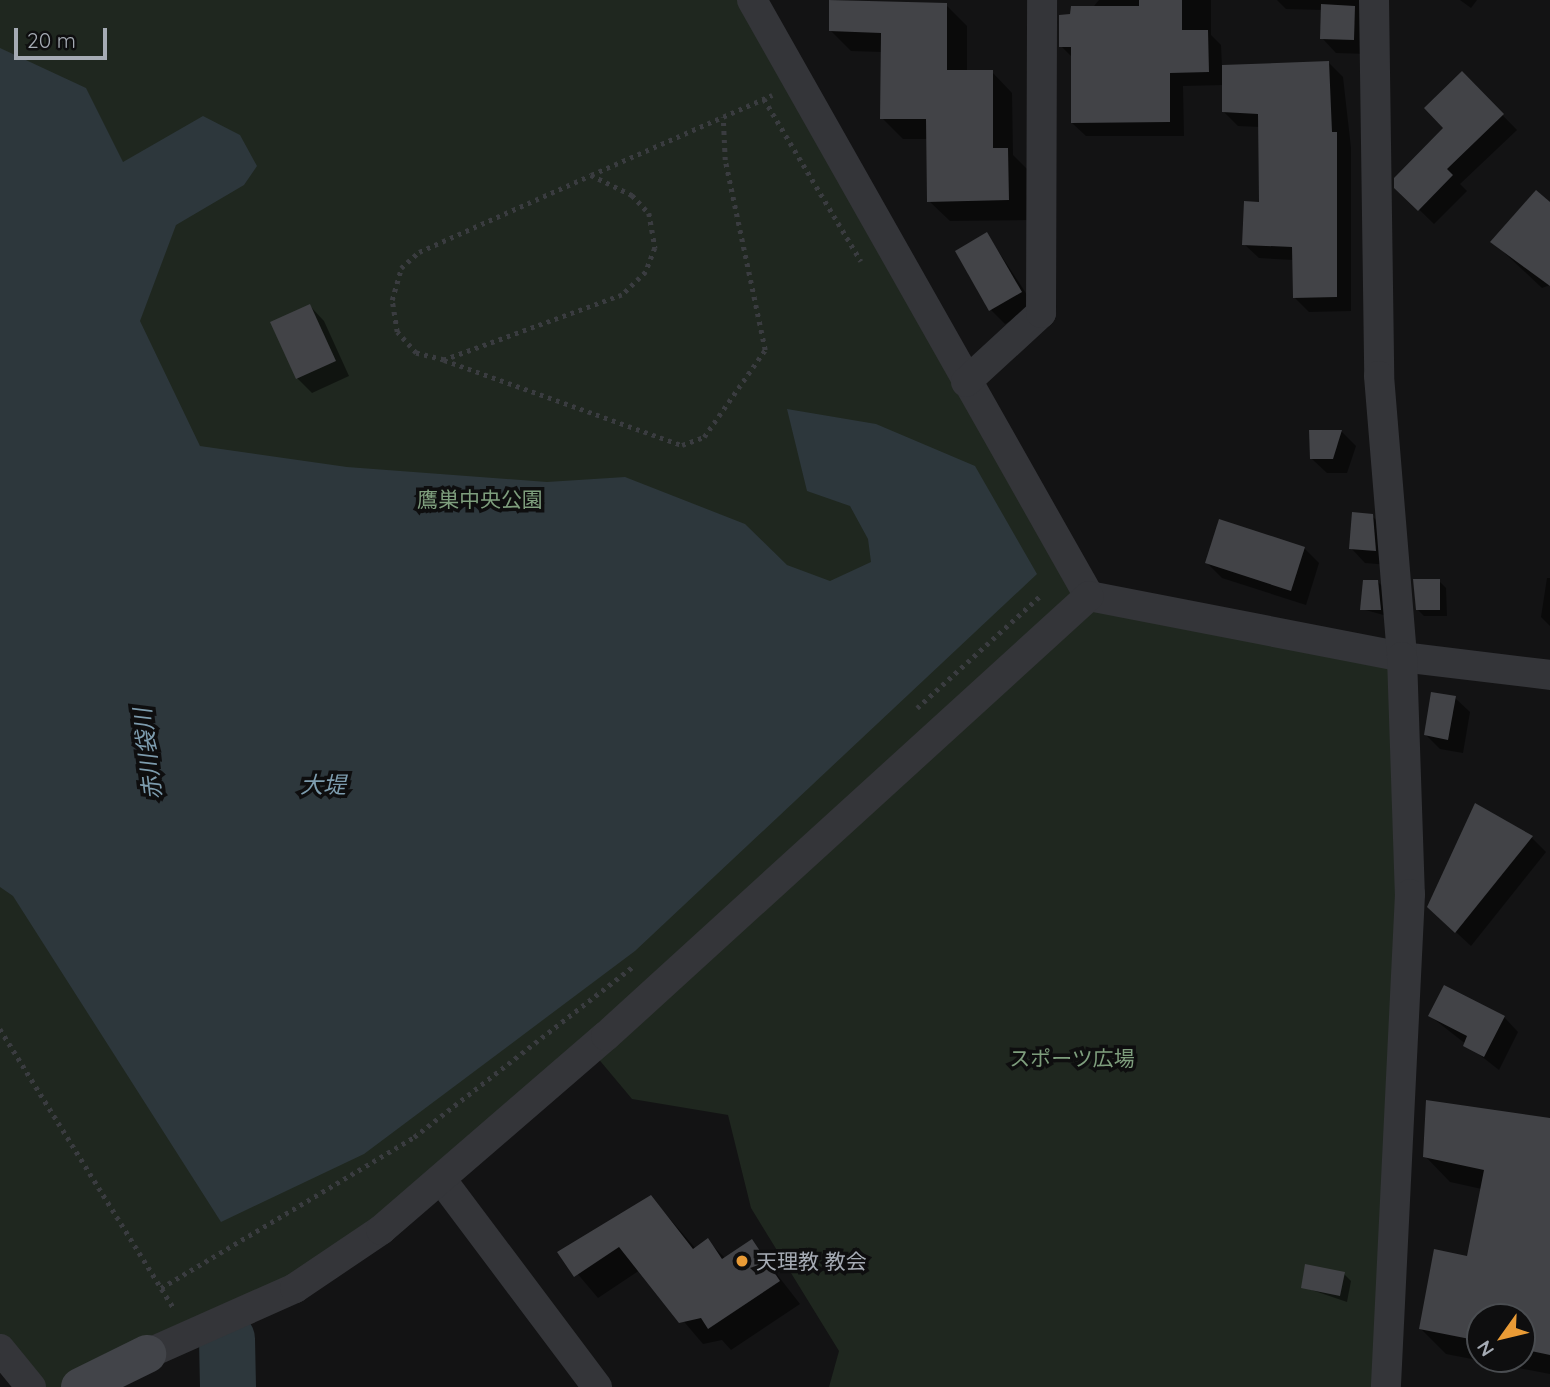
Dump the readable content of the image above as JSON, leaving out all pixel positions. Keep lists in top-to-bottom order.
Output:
{
  "water": ["赤川袋川", "大堤"],
  "parks": ["鷹巣中央公園", "スポーツ広場"],
  "places": ["天理教 教会"],
  "scale_bar": "20 m",
  "north": "bottom left"
}
